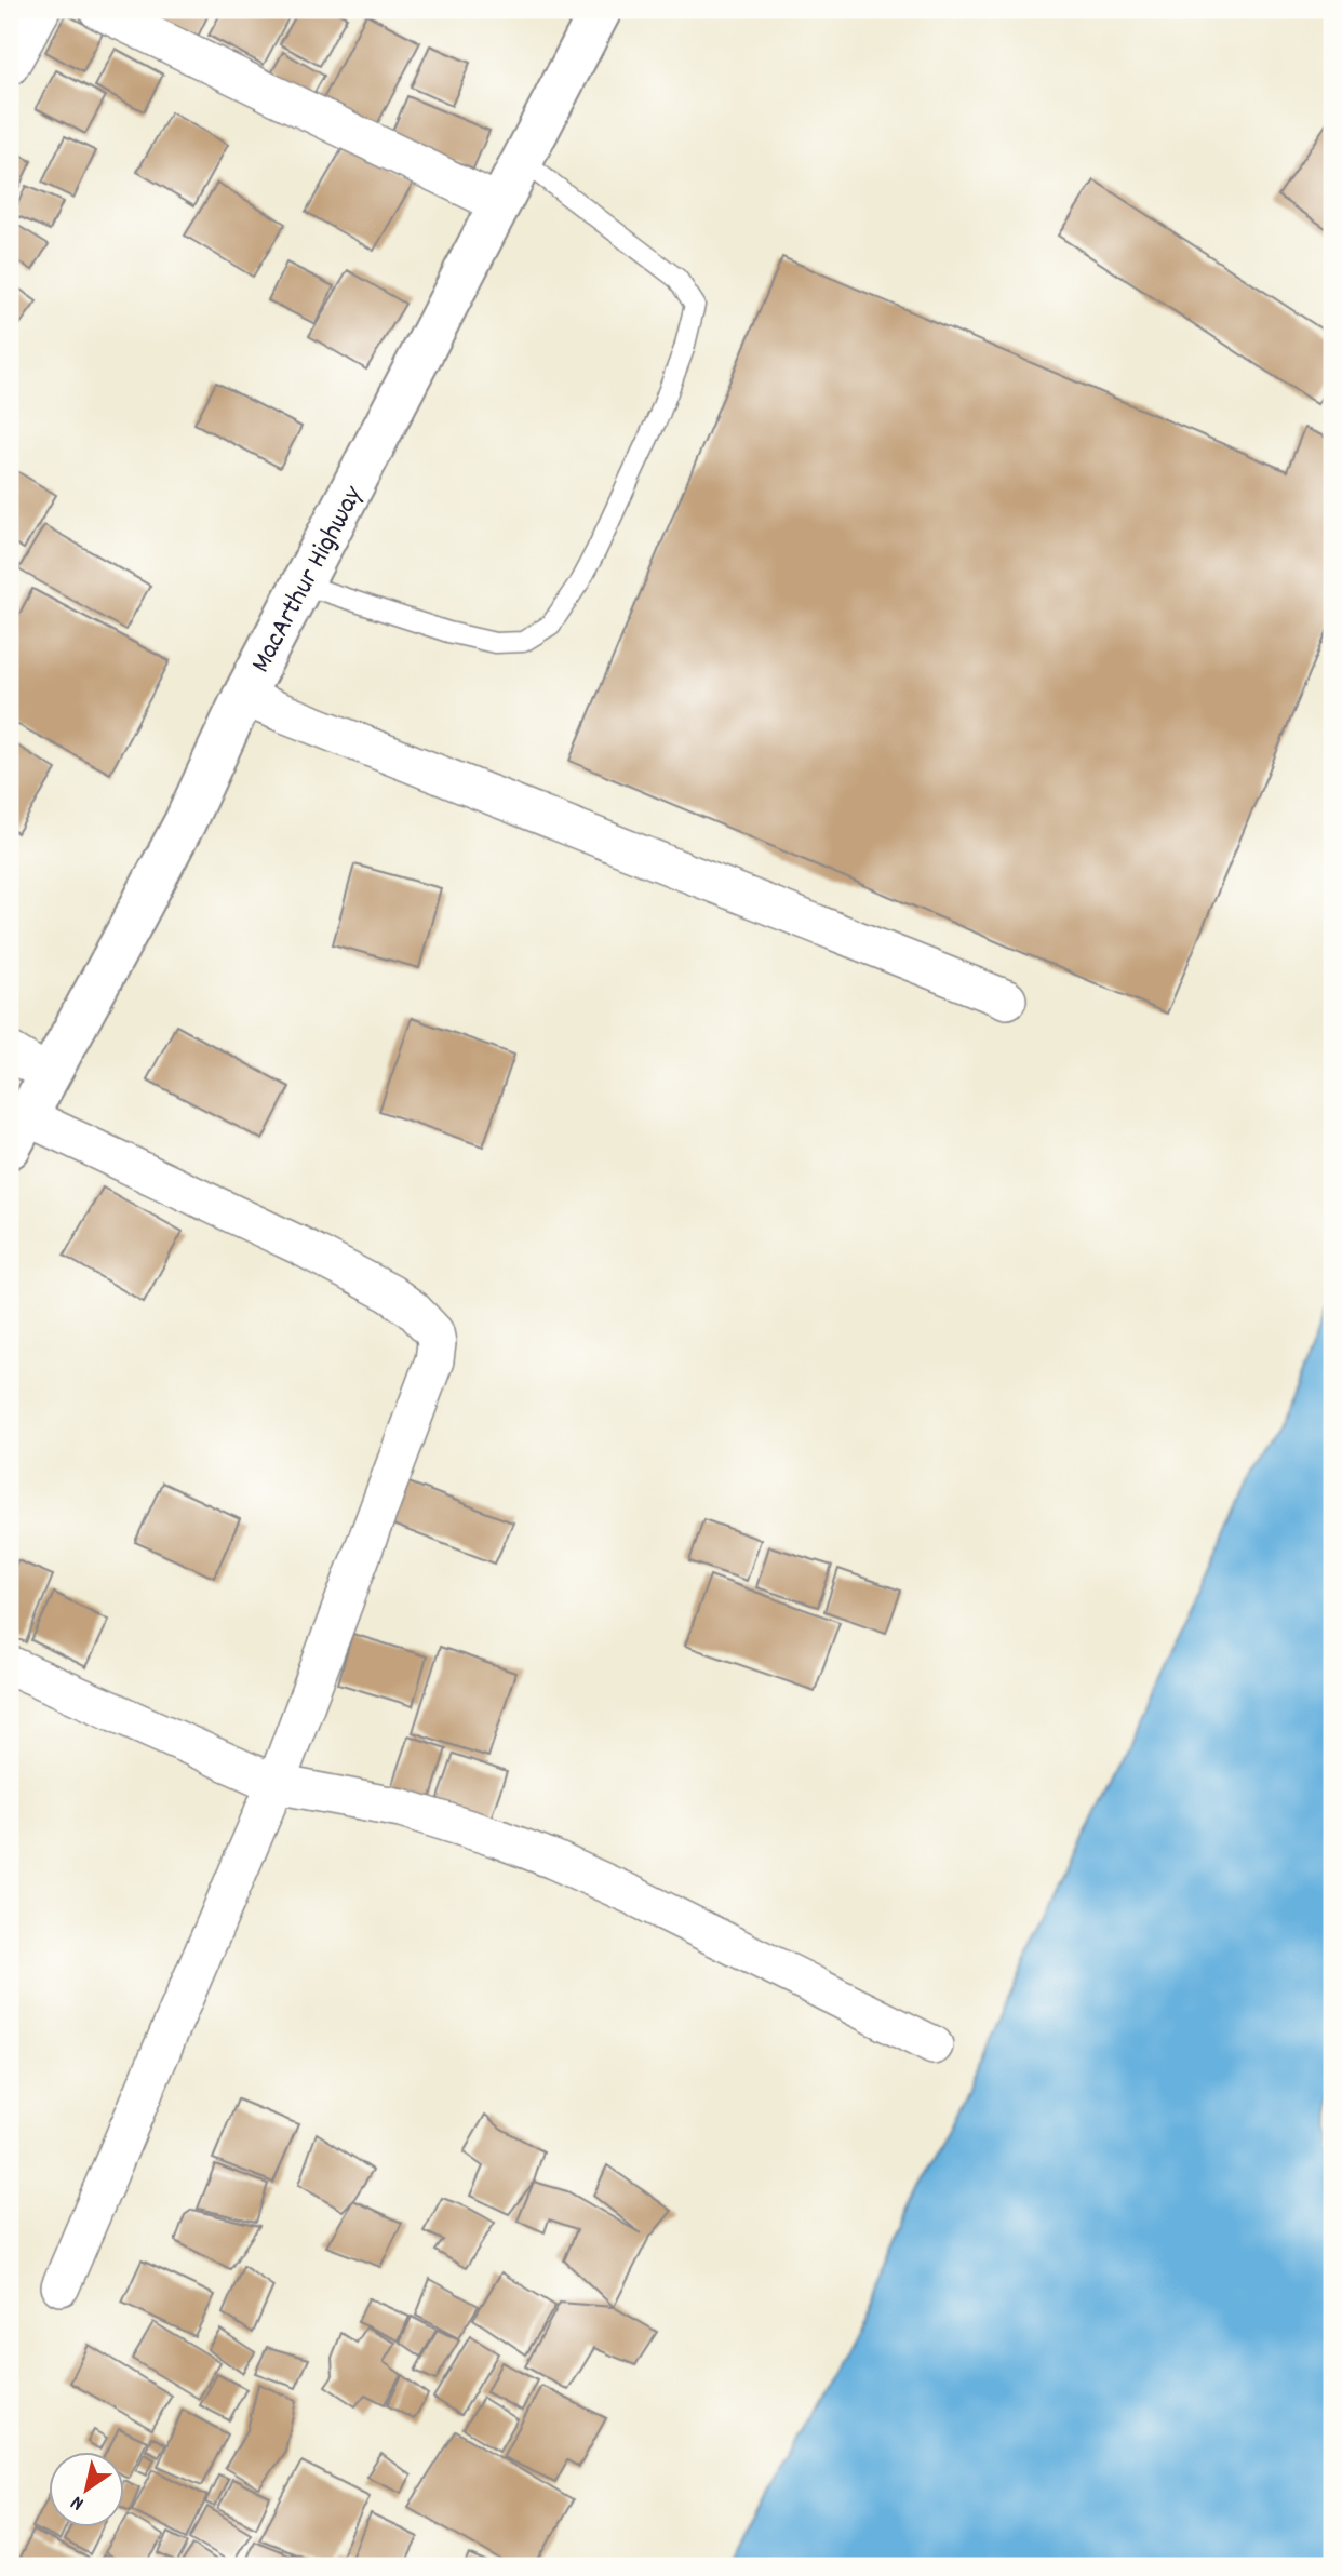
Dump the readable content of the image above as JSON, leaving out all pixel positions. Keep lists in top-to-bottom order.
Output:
{
  "streets": {
    "highway": ["MacArthur Highway"]
  },
  "north": "bottom left"
}
